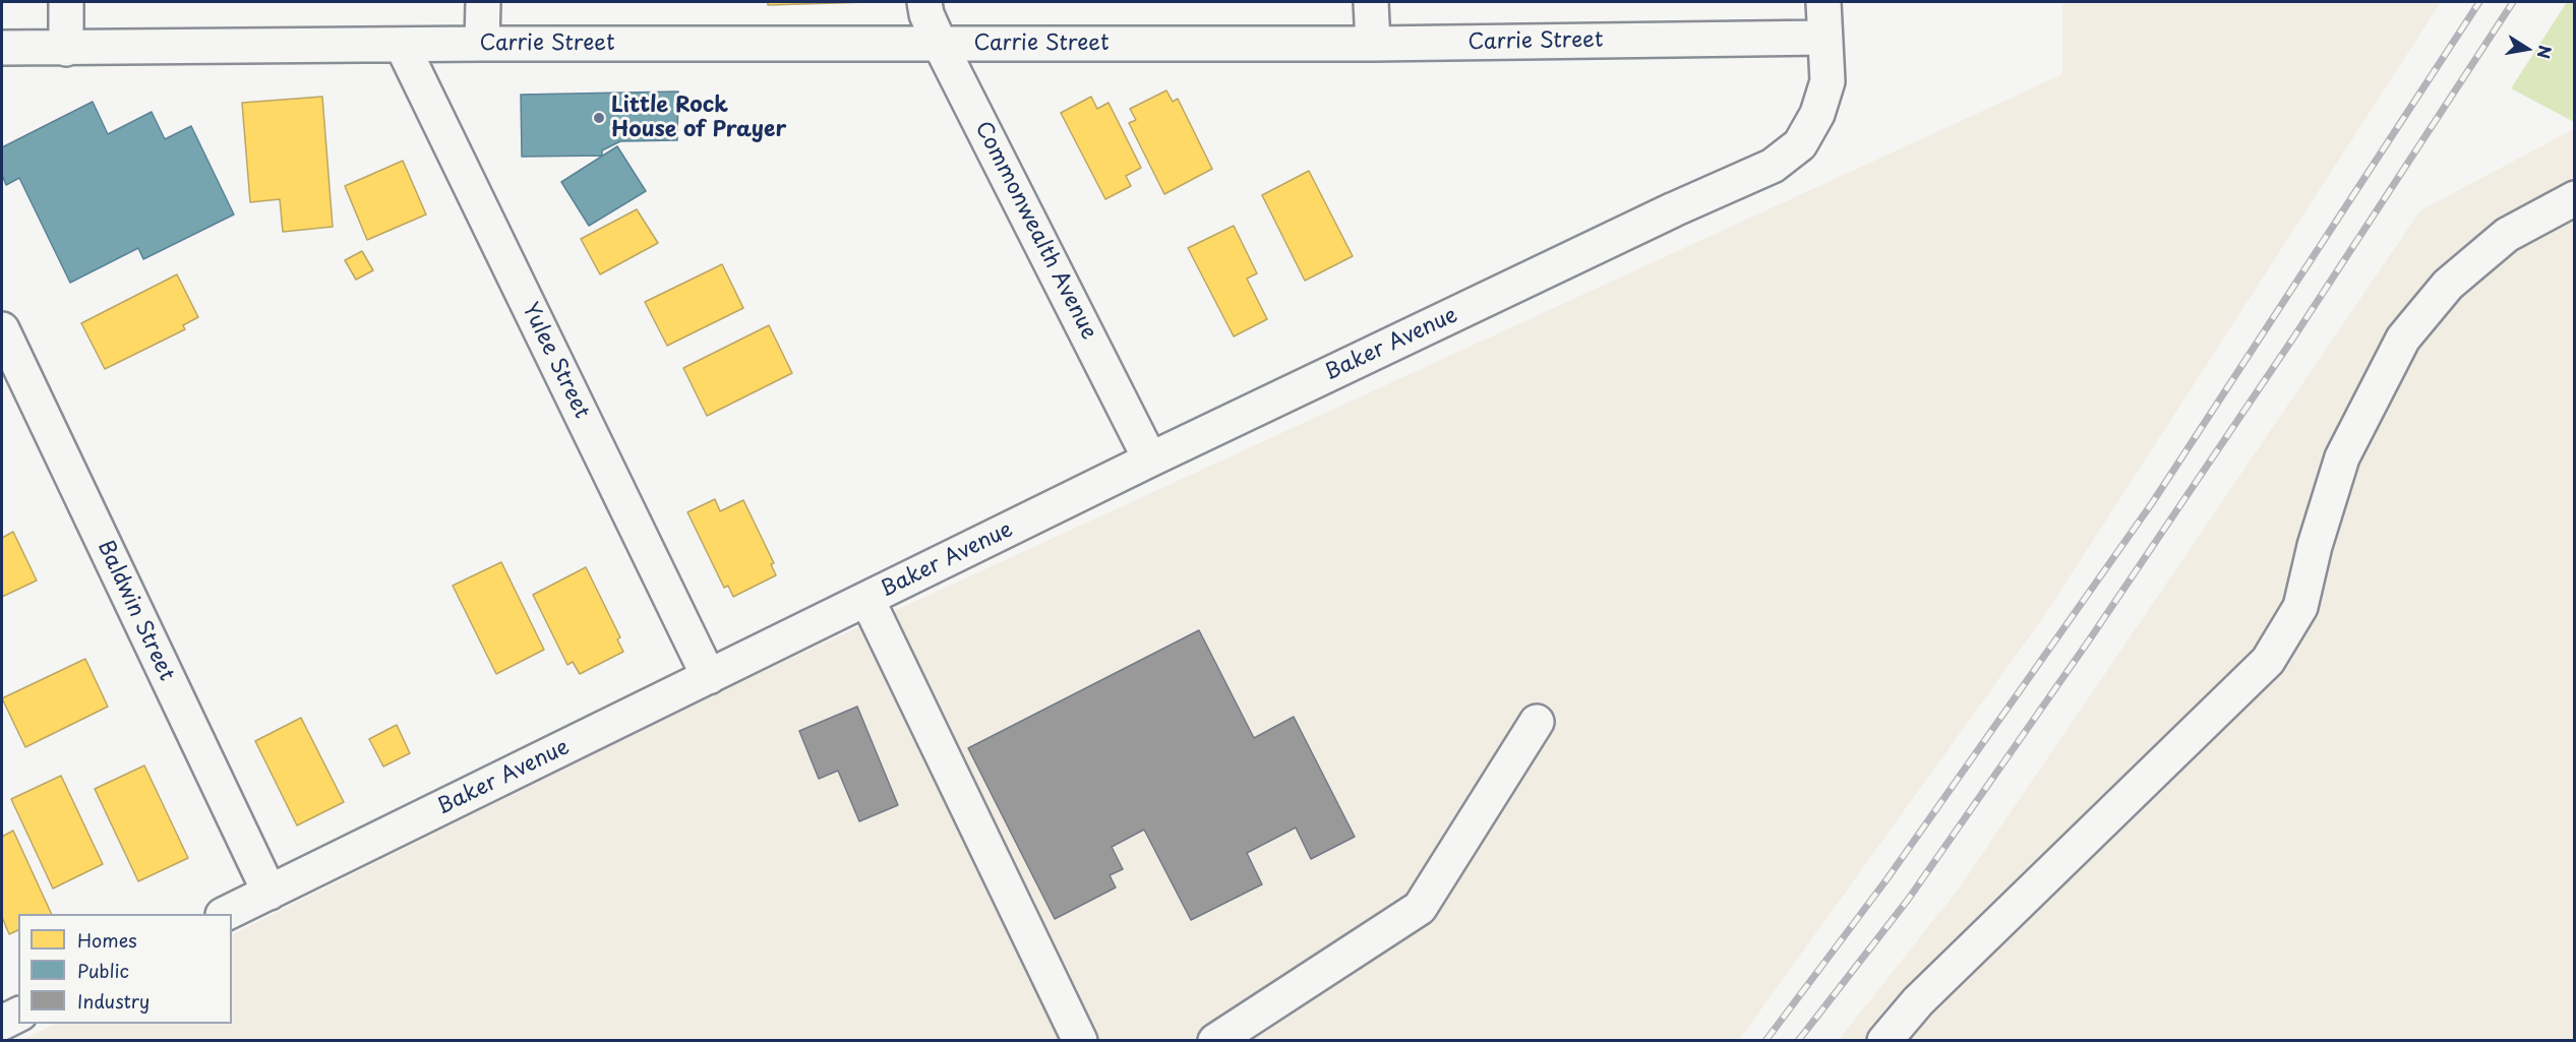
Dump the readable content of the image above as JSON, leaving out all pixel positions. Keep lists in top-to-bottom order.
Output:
{
  "streets": {
    "street": [
      "Carrie Street",
      "Commonwealth Avenue",
      "Baker Avenue",
      "Yulee Street",
      "Baldwin Street"
    ]
  },
  "crossings": [
    ["Carrie Street", "Commonwealth Avenue"],
    ["Carrie Street", "Baker Avenue"],
    ["Carrie Street", "Yulee Street"],
    ["Commonwealth Avenue", "Baker Avenue"],
    ["Baker Avenue", "Yulee Street"],
    ["Baker Avenue", "Baldwin Street"]
  ],
  "places": ["Little Rock House of Prayer"],
  "legend": ["Homes", "Public", "Industry"],
  "north": "right"
}
